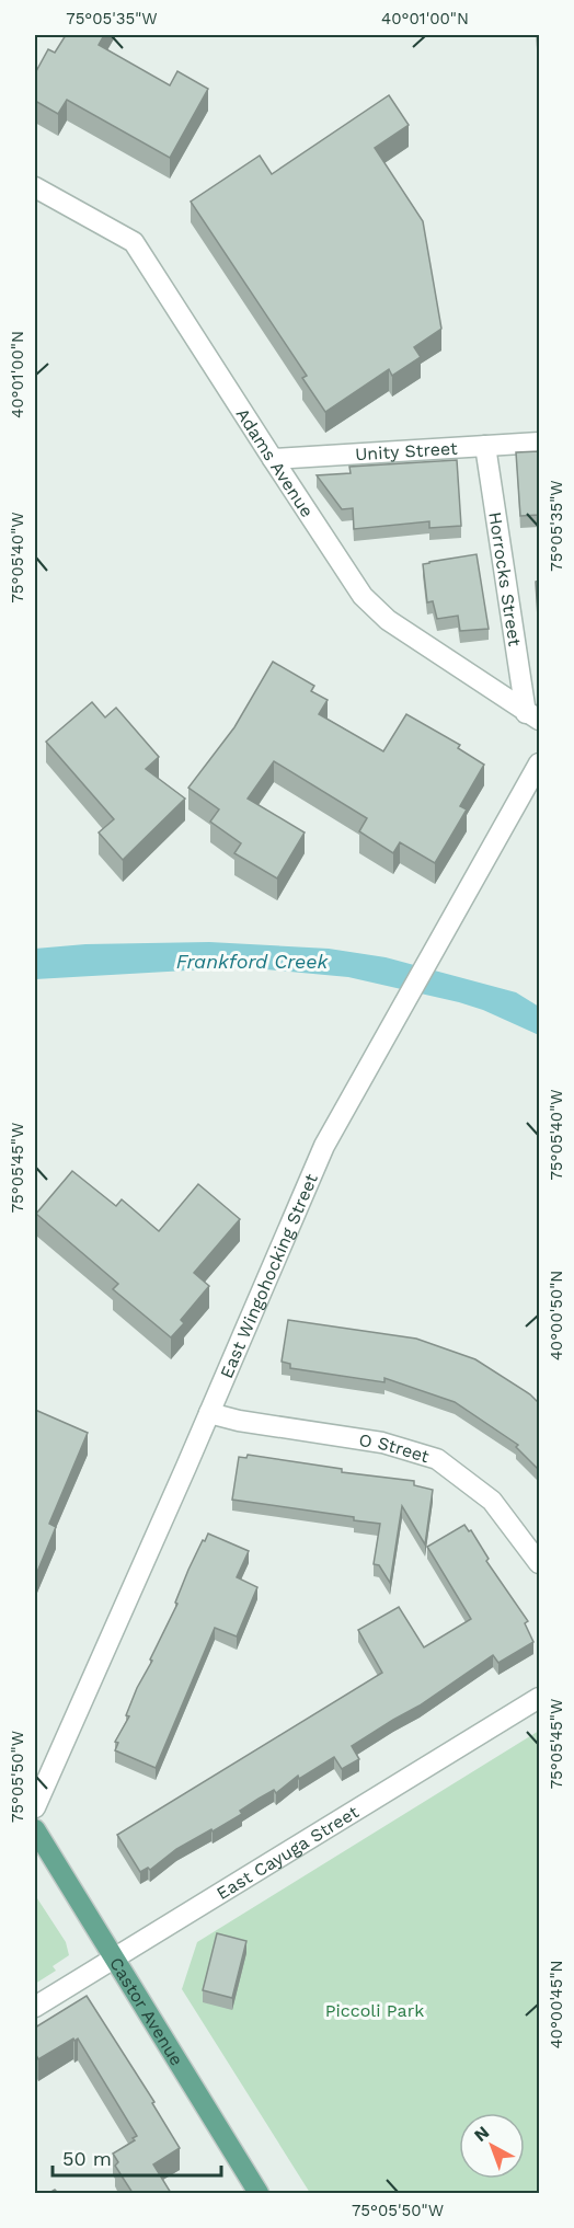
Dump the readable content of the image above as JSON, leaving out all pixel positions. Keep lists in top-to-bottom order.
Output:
{
  "streets": {
    "main road": ["Castor Avenue"],
    "street": [
      "Unity Street",
      "Adams Avenue",
      "Horrocks Street",
      "East Wingohocking Street",
      "O Street",
      "East Cayuga Street"
    ]
  },
  "crossings": [
    ["Unity Street", "Adams Avenue"],
    ["Unity Street", "Horrocks Street"],
    ["Adams Avenue", "Horrocks Street"],
    ["East Wingohocking Street", "O Street"],
    ["East Cayuga Street", "Castor Avenue"]
  ],
  "water": ["Frankford Creek"],
  "parks": ["Piccoli Park"],
  "scale_bar": "50 m",
  "north": "top left",
  "coordinates": [
    "75°05'35\"W",
    "40°01'00\"N",
    "75°05'40\"W",
    "75°05'45\"W",
    "40°00'50\"N",
    "75°05'50\"W",
    "40°00'45\"N"
  ]
}
